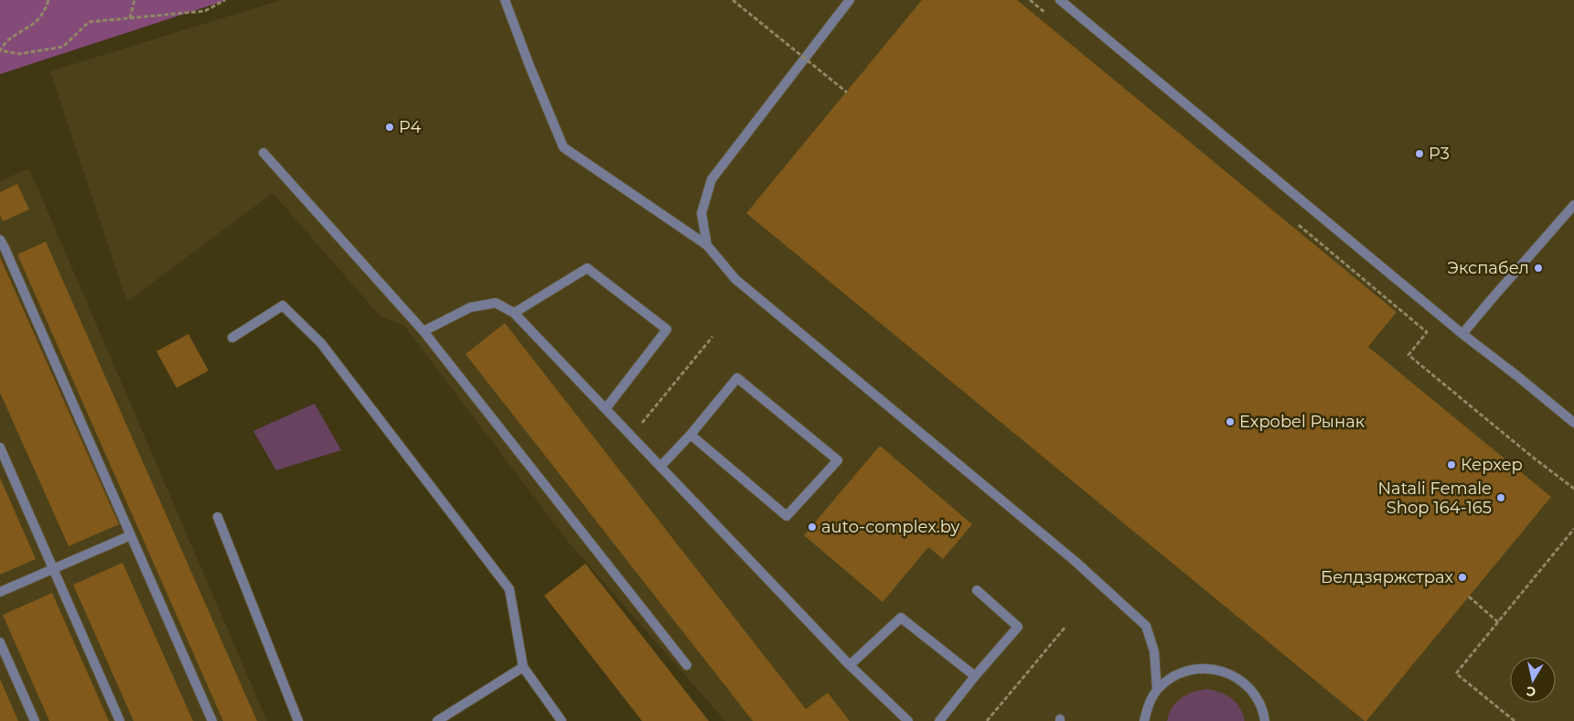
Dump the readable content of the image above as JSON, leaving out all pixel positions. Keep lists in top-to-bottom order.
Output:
{
  "places": [
    "P4",
    "P3",
    "Экспабел",
    "Expobel Рынак",
    "Керхер",
    "Natali Female Shop 164-165",
    "auto-complex.by",
    "Белдзяржстрах"
  ],
  "north": "bottom"
}
